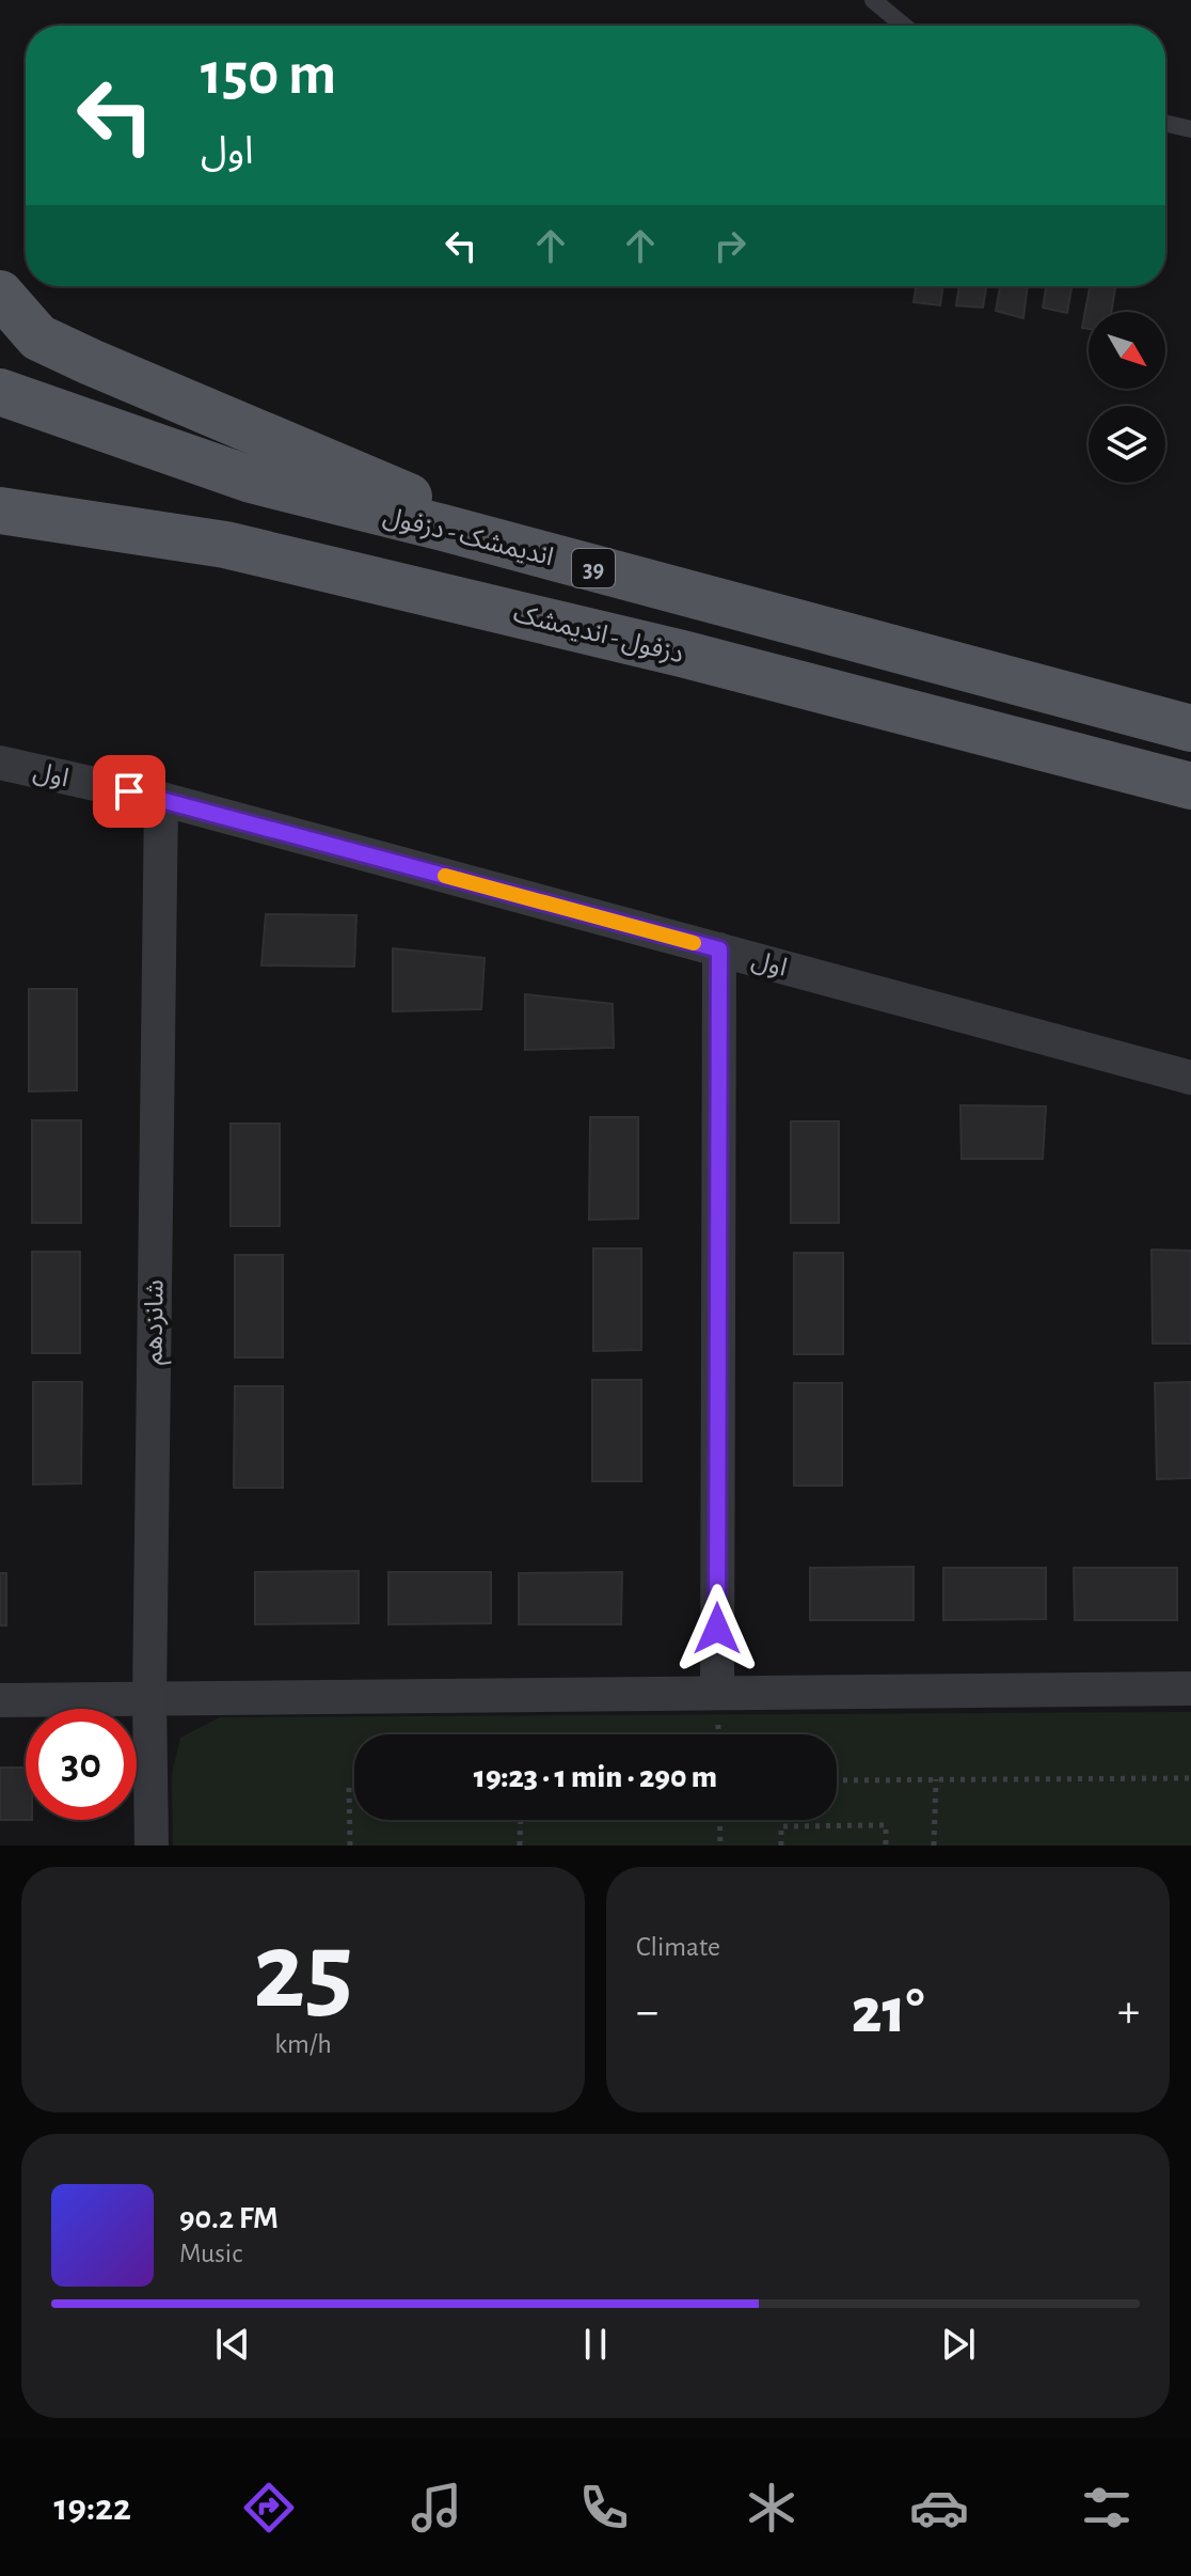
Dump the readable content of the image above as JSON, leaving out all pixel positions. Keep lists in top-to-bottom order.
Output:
{
  "streets": {
    "main road": ["اندیمشک - دزفول", "39", "دزفول - اندیمشک"],
    "street": ["اول", "شانزدهم"]
  },
  "crossings": [
    ["اول", "شانزدهم"]
  ],
  "north": "bottom right",
  "page": {
    "turn": ["150 m", "اول"],
    "limit": "30",
    "trip": "19:23 · 1 min · 290 m",
    "tile": [
      ["25", "km/h"],
      "Climate"
    ],
    "heat": ["−", "21°", "+"],
    "song": ["90.2 FM", "Music"],
    "tabs": "19:22"
  }
}
